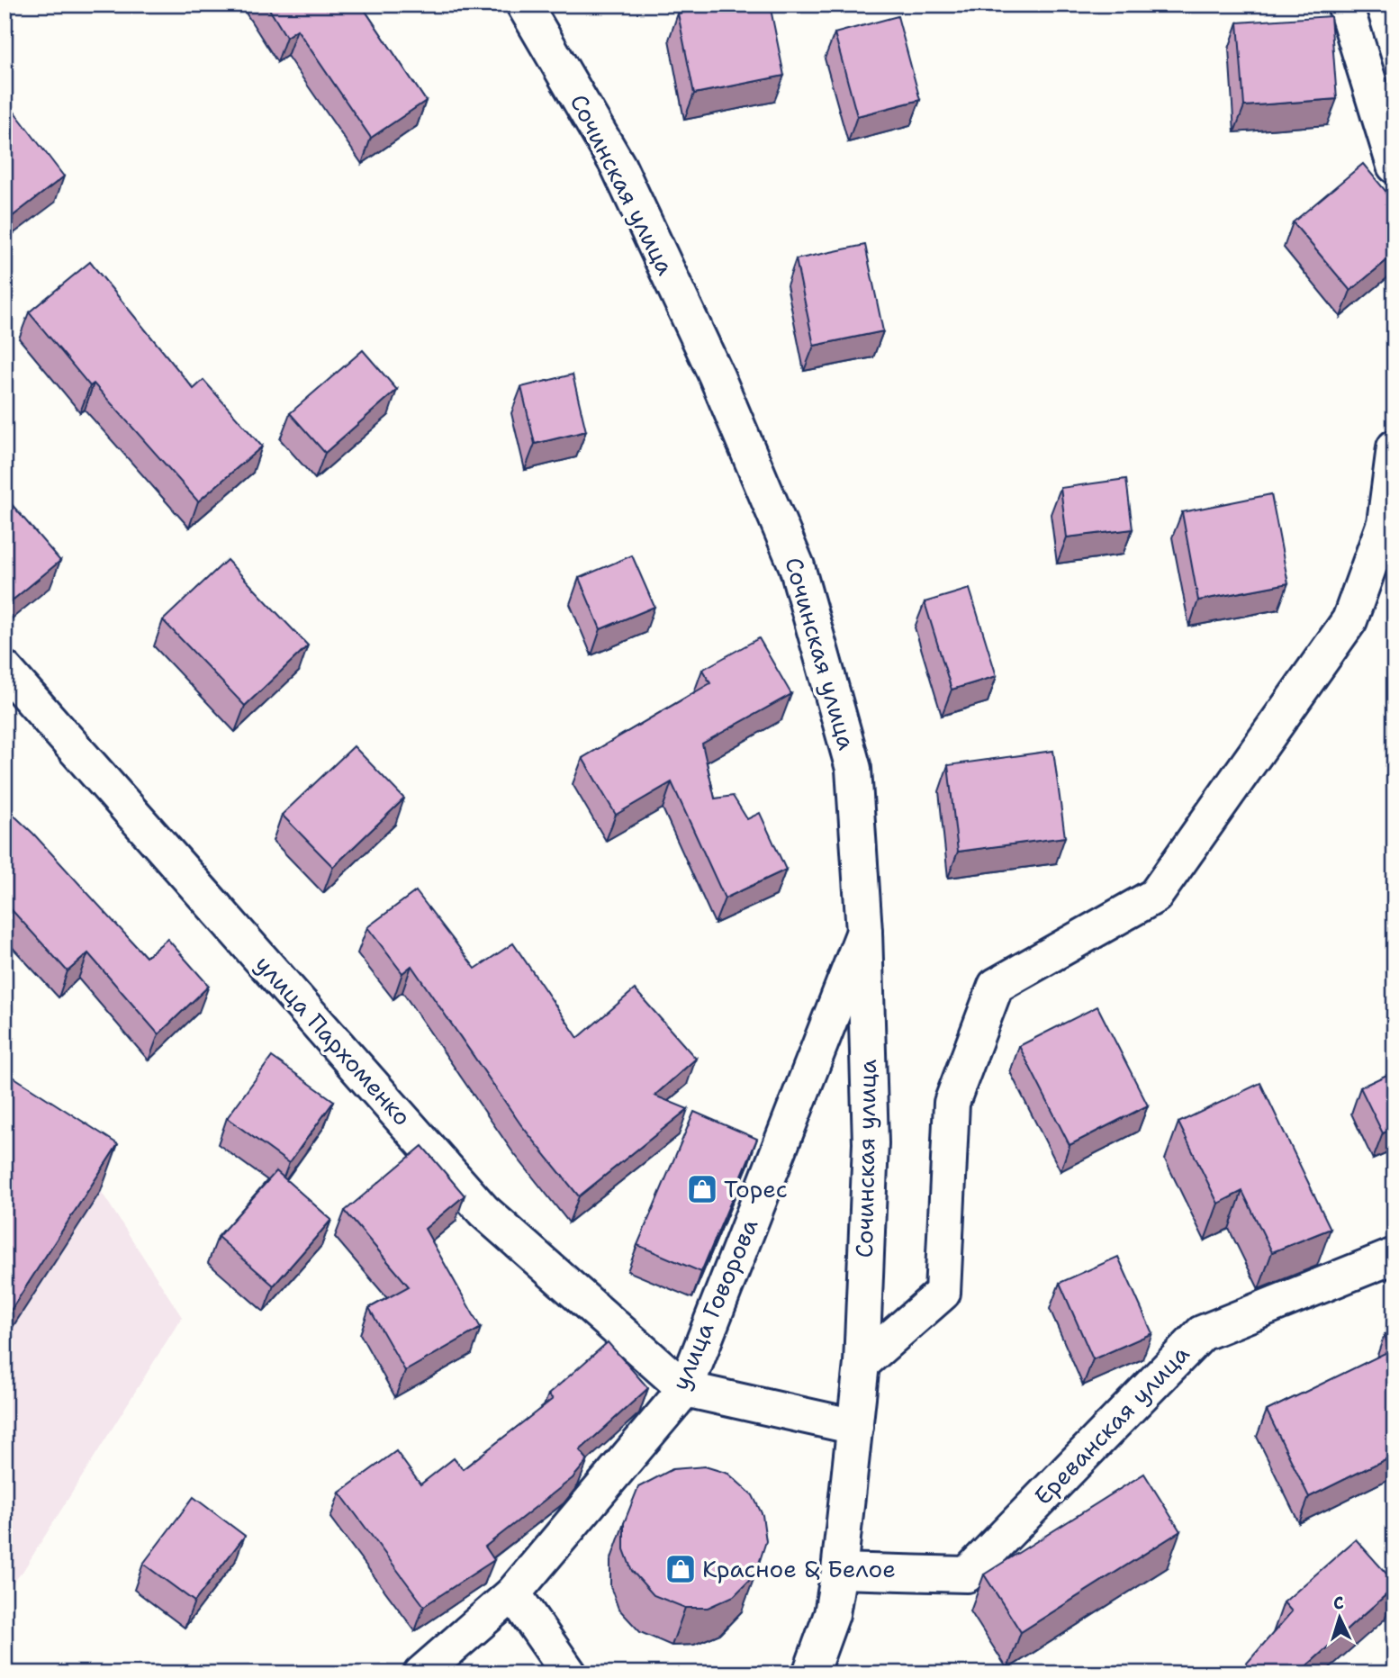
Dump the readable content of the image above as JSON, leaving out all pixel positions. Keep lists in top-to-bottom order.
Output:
{
  "streets": {
    "main road": [
      "Сочинская улица",
      "улица Пархоменко",
      "улица Говорова",
      "Ереванская улица"
    ]
  },
  "crossings": [
    ["Сочинская улица", "улица Говорова"],
    ["Сочинская улица", "Ереванская улица"],
    ["улица Пархоменко", "улица Говорова"]
  ],
  "places": {
    "shop": ["Торес", "Красное & Белое"]
  },
  "north": "top"
}
